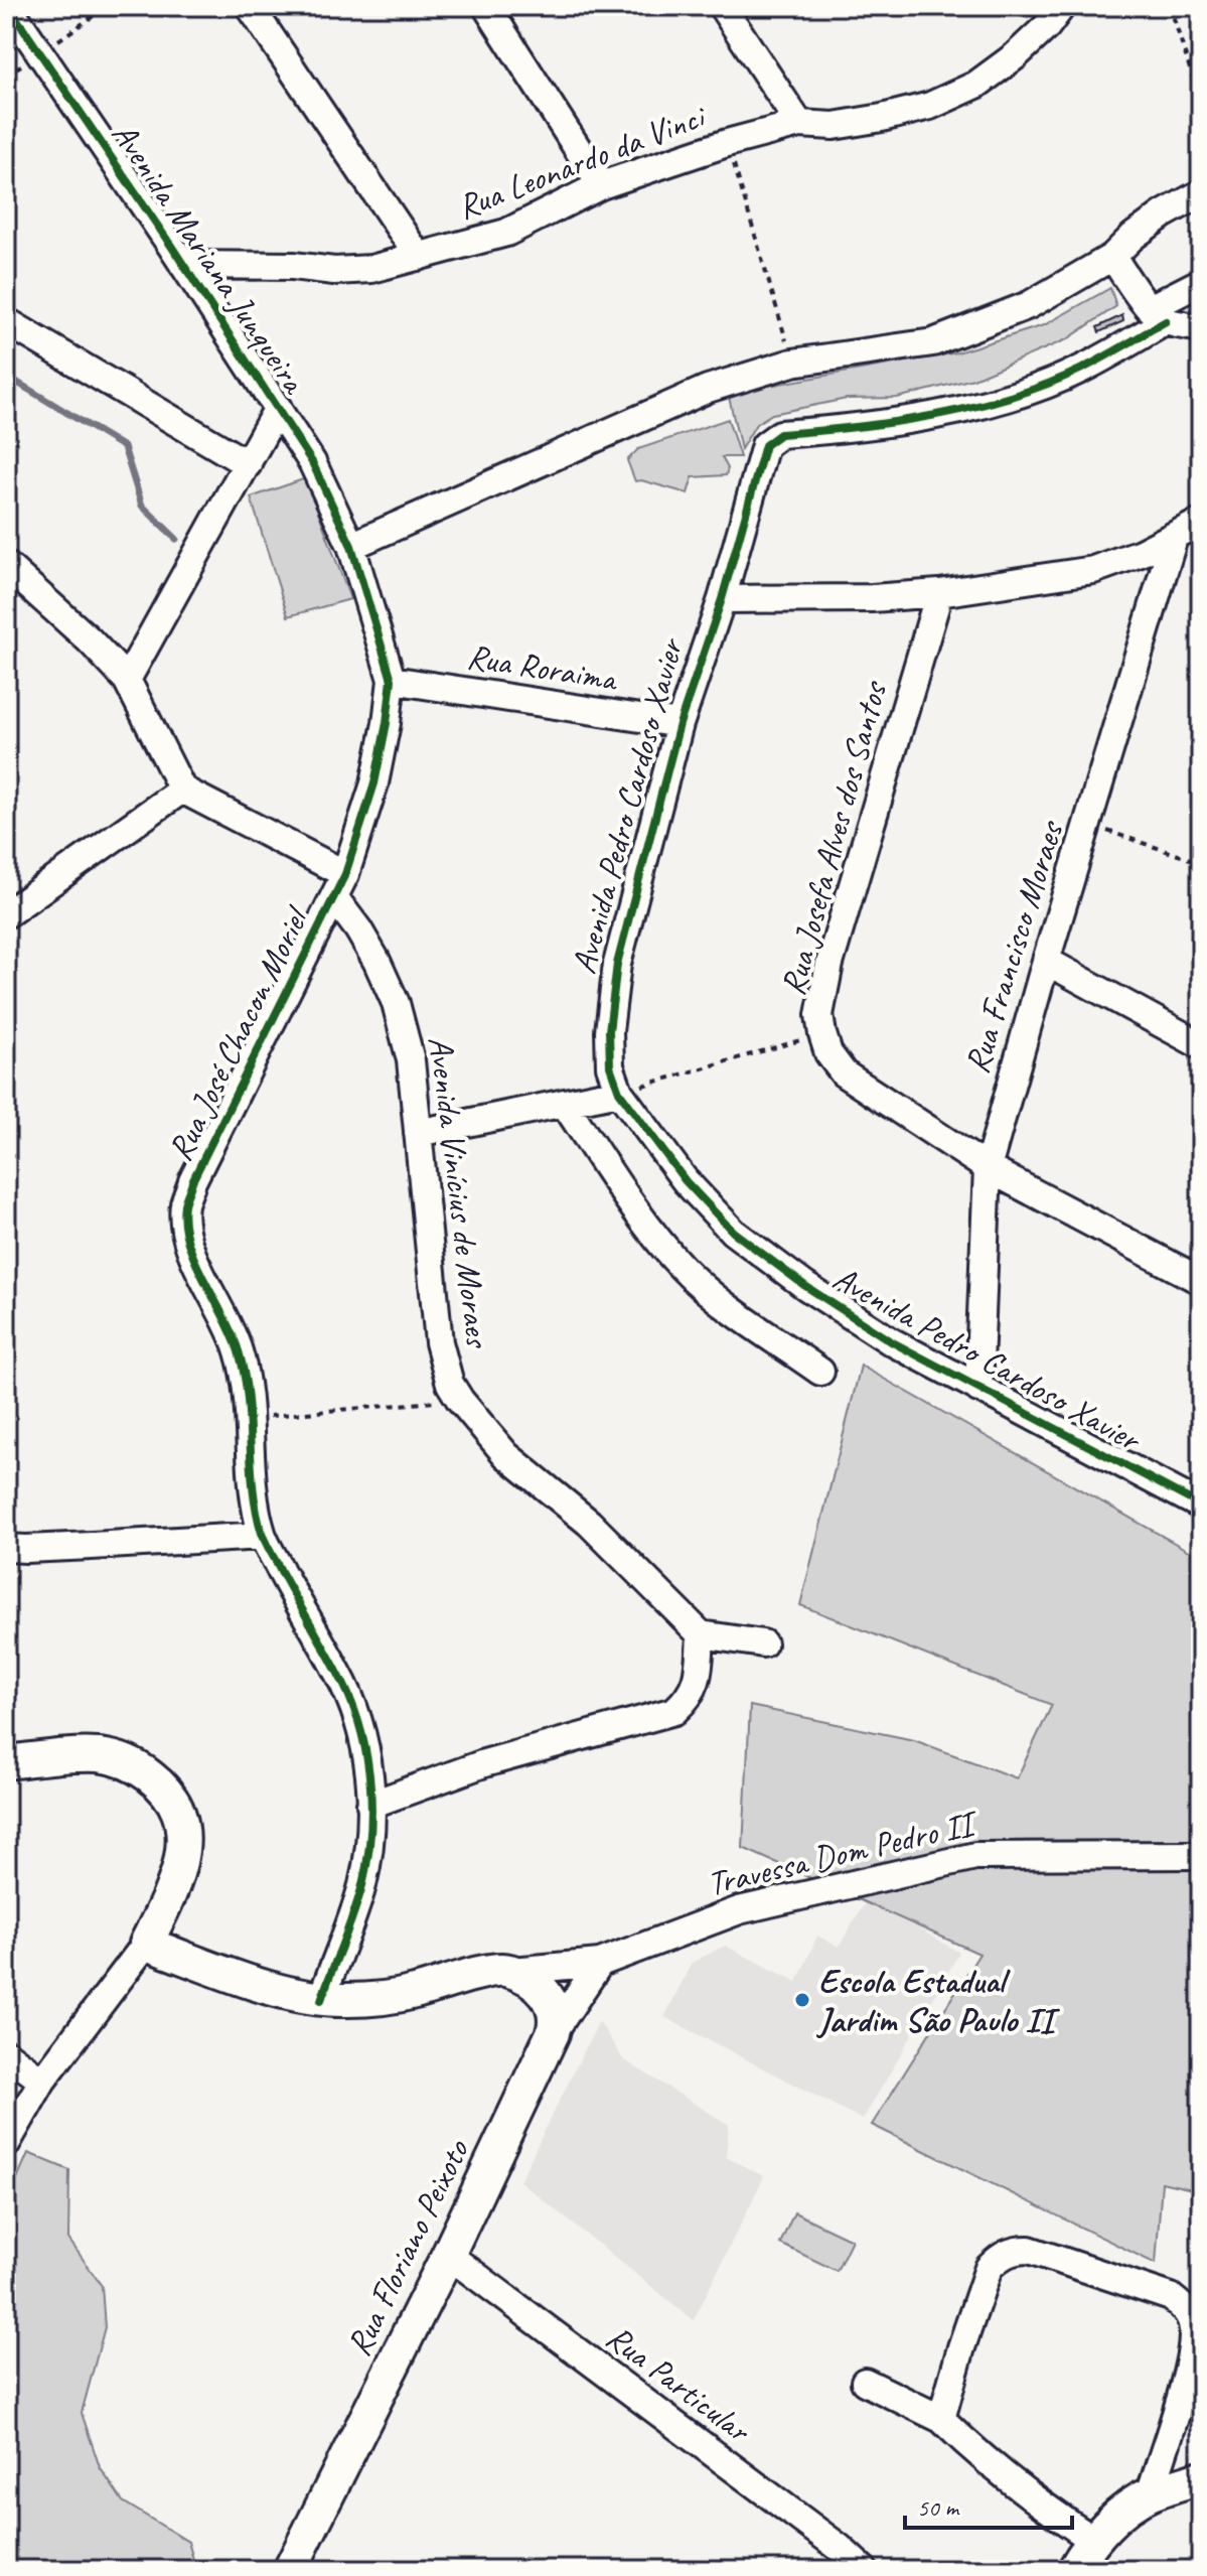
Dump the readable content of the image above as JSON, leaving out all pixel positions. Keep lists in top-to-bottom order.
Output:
{
  "streets": {
    "street": [
      "Rua Leonardo da Vinci",
      "Avenida Mariana Junqueira",
      "Rua Roraima",
      "Avenida Pedro Cardoso Xavier",
      "Rua Josefa Alves dos Santos",
      "Rua Francisco Moraes",
      "Rua José Chacon Moriel",
      "Avenida Vinícius de Moraes",
      "Travessa Dom Pedro II",
      "Rua Floriano Peixoto",
      "Rua Particular"
    ]
  },
  "crossings": [
    ["Rua Leonardo da Vinci", "Avenida Mariana Junqueira"],
    ["Avenida Mariana Junqueira", "Rua José Chacon Moriel"],
    ["Rua Roraima", "Avenida Pedro Cardoso Xavier"],
    ["Rua Roraima", "Rua José Chacon Moriel"],
    ["Avenida Pedro Cardoso Xavier", "Rua Francisco Moraes"],
    ["Rua Josefa Alves dos Santos", "Rua Francisco Moraes"],
    ["Rua José Chacon Moriel", "Avenida Vinícius de Moraes"],
    ["Rua José Chacon Moriel", "Travessa Dom Pedro II"],
    ["Rua Floriano Peixoto", "Rua Particular"]
  ],
  "places": ["Escola Estadual Jardim São Paulo II"],
  "scale_bar": "50 m"
}
